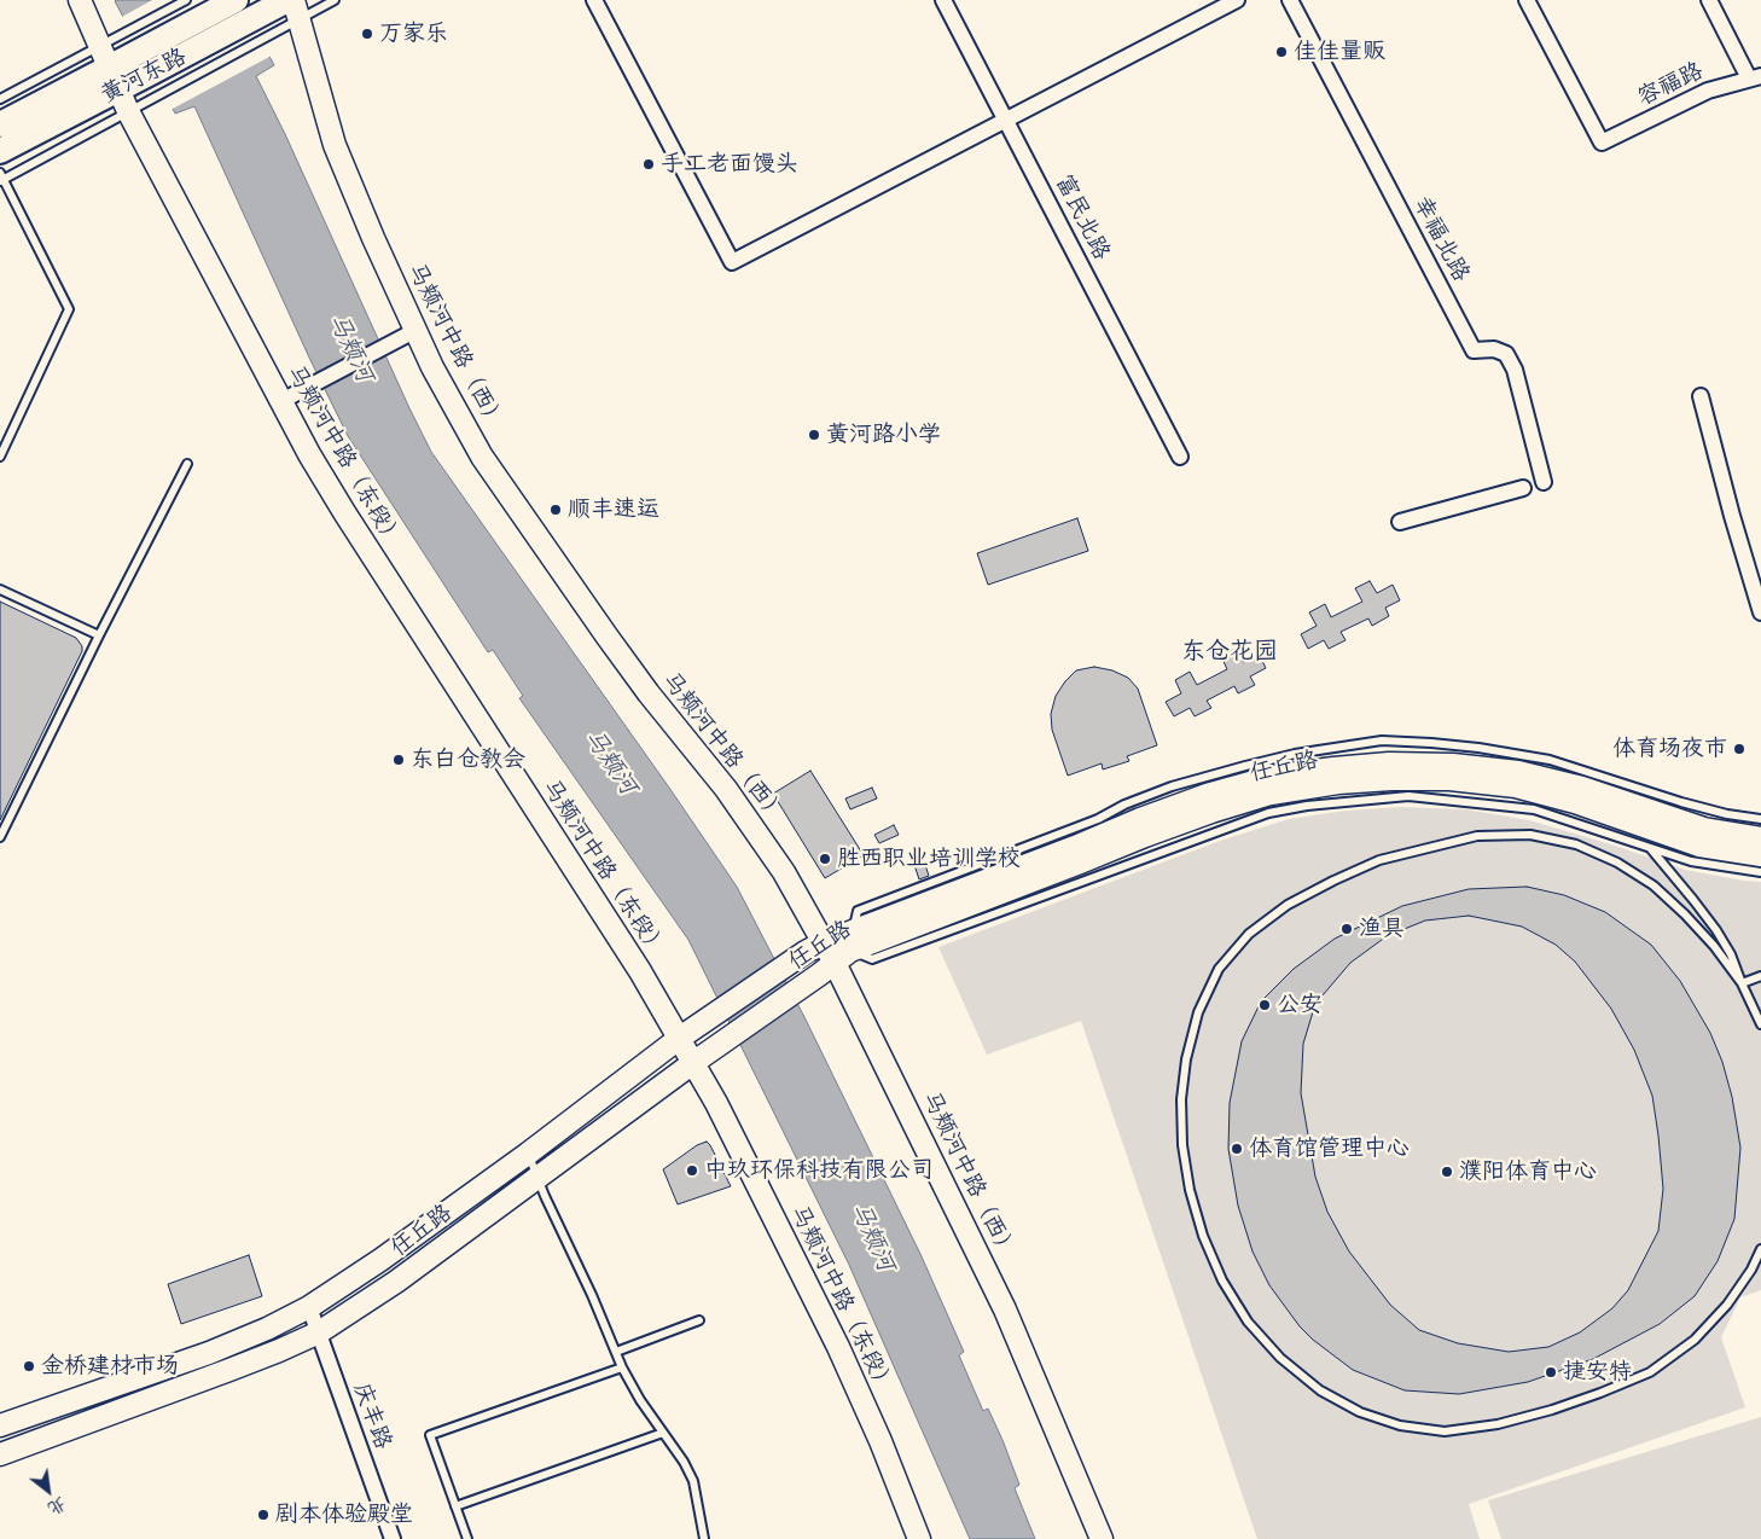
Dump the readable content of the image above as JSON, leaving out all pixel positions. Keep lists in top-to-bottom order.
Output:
{
  "streets": {
    "main road": ["黄河东路"],
    "street": [
      "容福路",
      "富民北路",
      "幸福北路",
      "马颊河中路（西）",
      "马颊河中路（东段）",
      "任丘路",
      "庆丰路"
    ]
  },
  "crossings": [
    ["黄河东路", "马颊河中路（西）"],
    ["黄河东路", "马颊河中路（东段）"],
    ["马颊河中路（西）", "任丘路"],
    ["马颊河中路（东段）", "任丘路"],
    ["任丘路", "庆丰路"]
  ],
  "districts": ["东仓花园"],
  "water": ["马颊河"],
  "places": [
    "万家乐",
    "佳佳量贩",
    "手工老面馒头",
    "黄河路小学",
    "顺丰速运",
    "体育场夜市",
    "东白仓教会",
    "胜西职业培训学校",
    "渔具",
    "公安",
    "体育馆管理中心",
    "中玖环保科技有限公司",
    "濮阳体育中心",
    "金桥建材市场",
    "捷安特",
    "剧本体验殿堂"
  ],
  "north": "bottom right"
}
